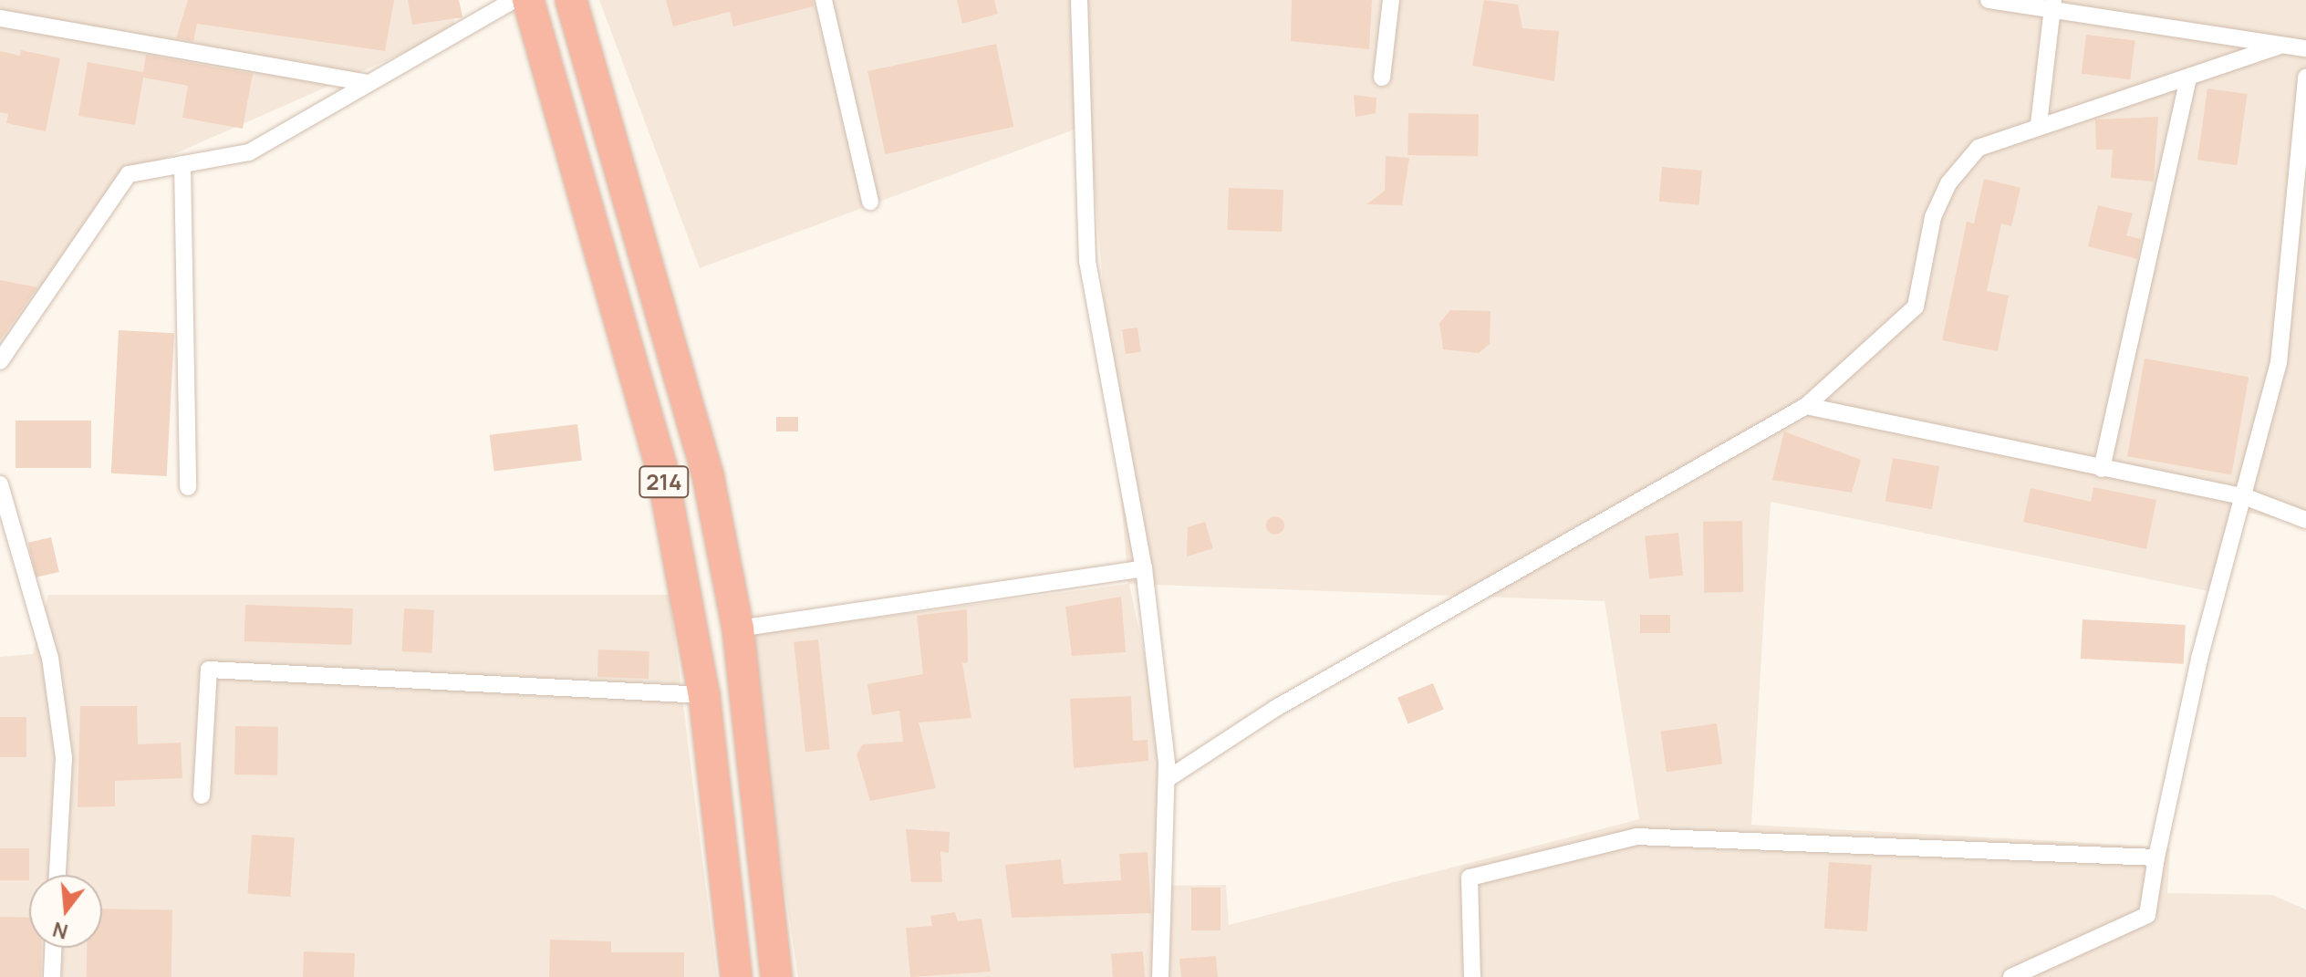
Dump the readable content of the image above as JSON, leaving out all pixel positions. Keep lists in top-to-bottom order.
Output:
{
  "streets": {
    "highway": ["214"]
  },
  "north": "bottom"
}
